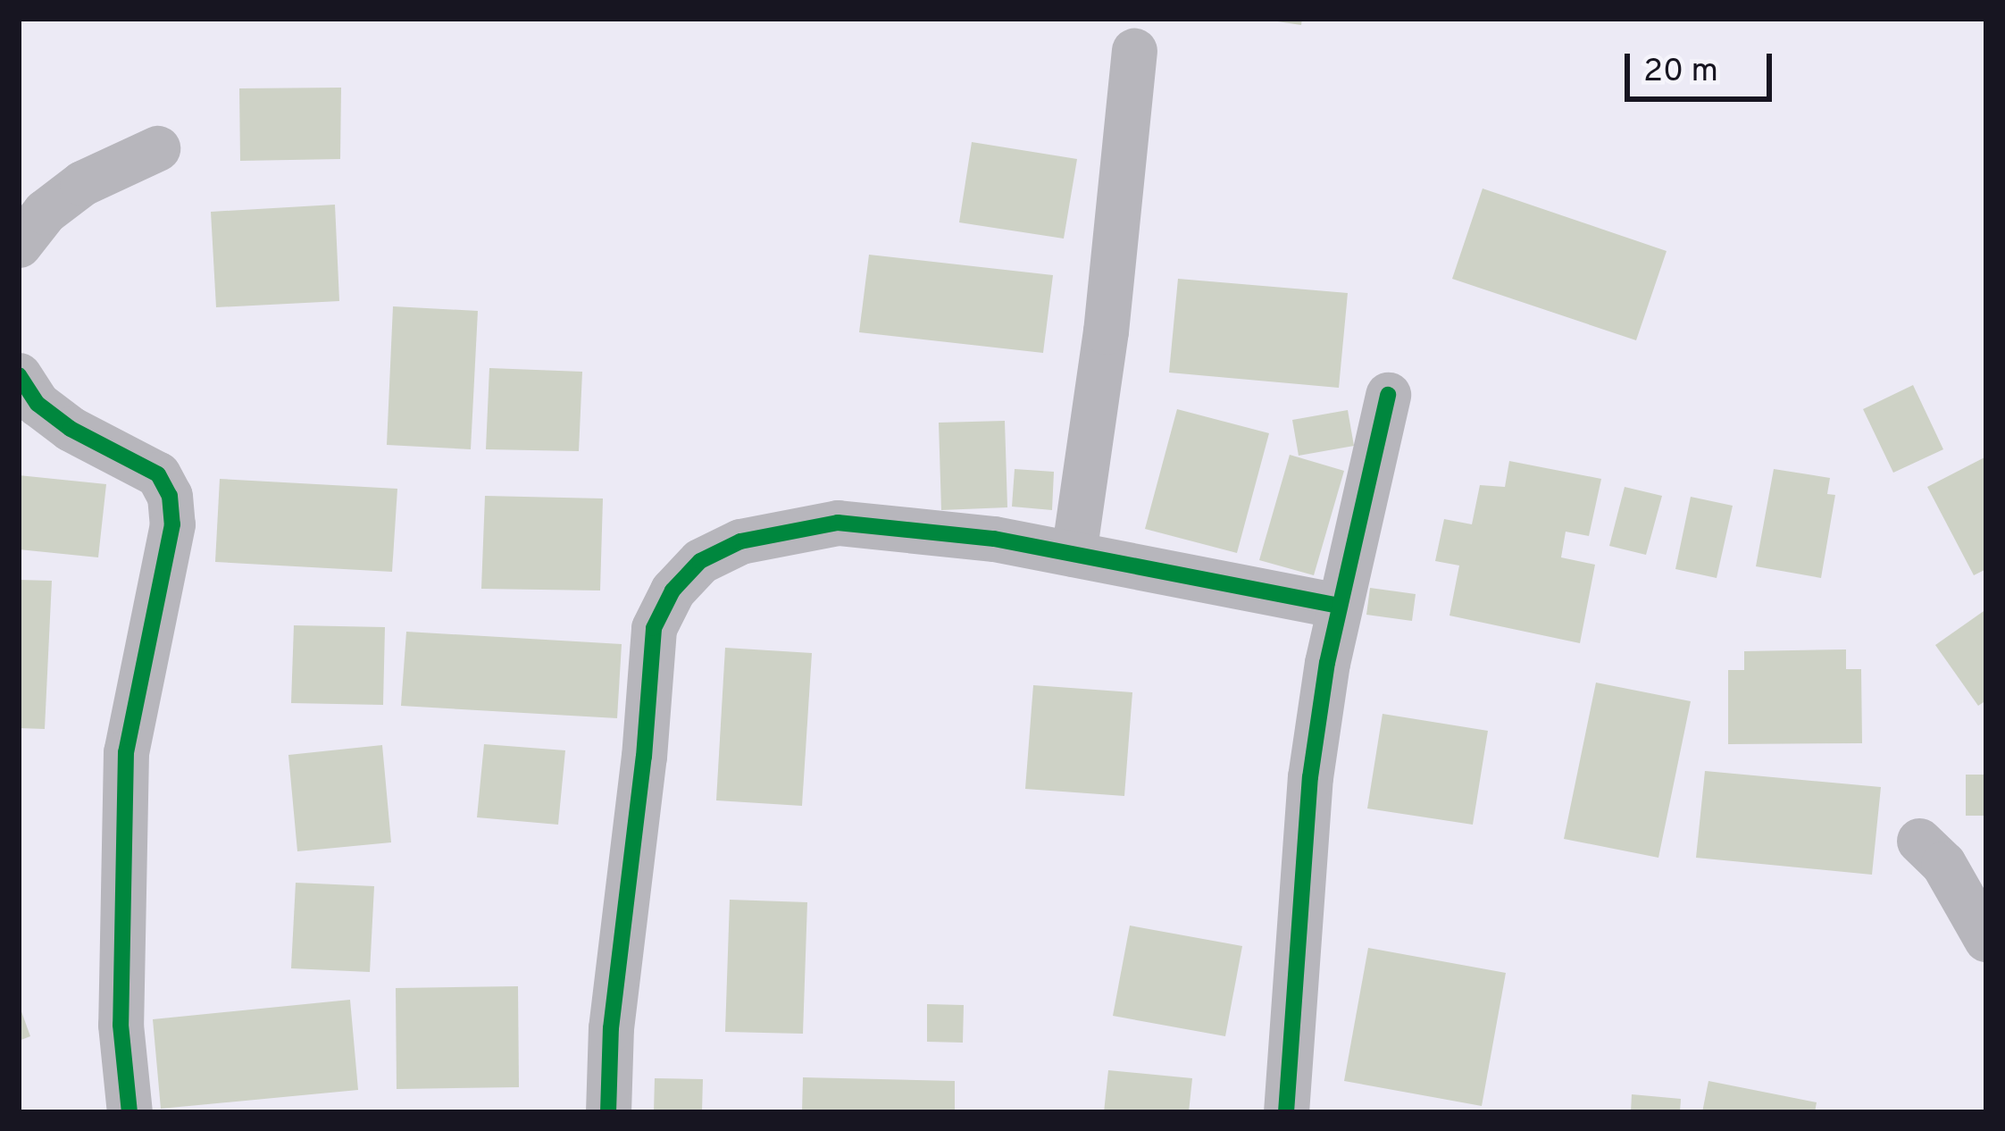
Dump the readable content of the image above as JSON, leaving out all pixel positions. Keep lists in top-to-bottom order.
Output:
{
  "scale_bar": "20 m"
}
